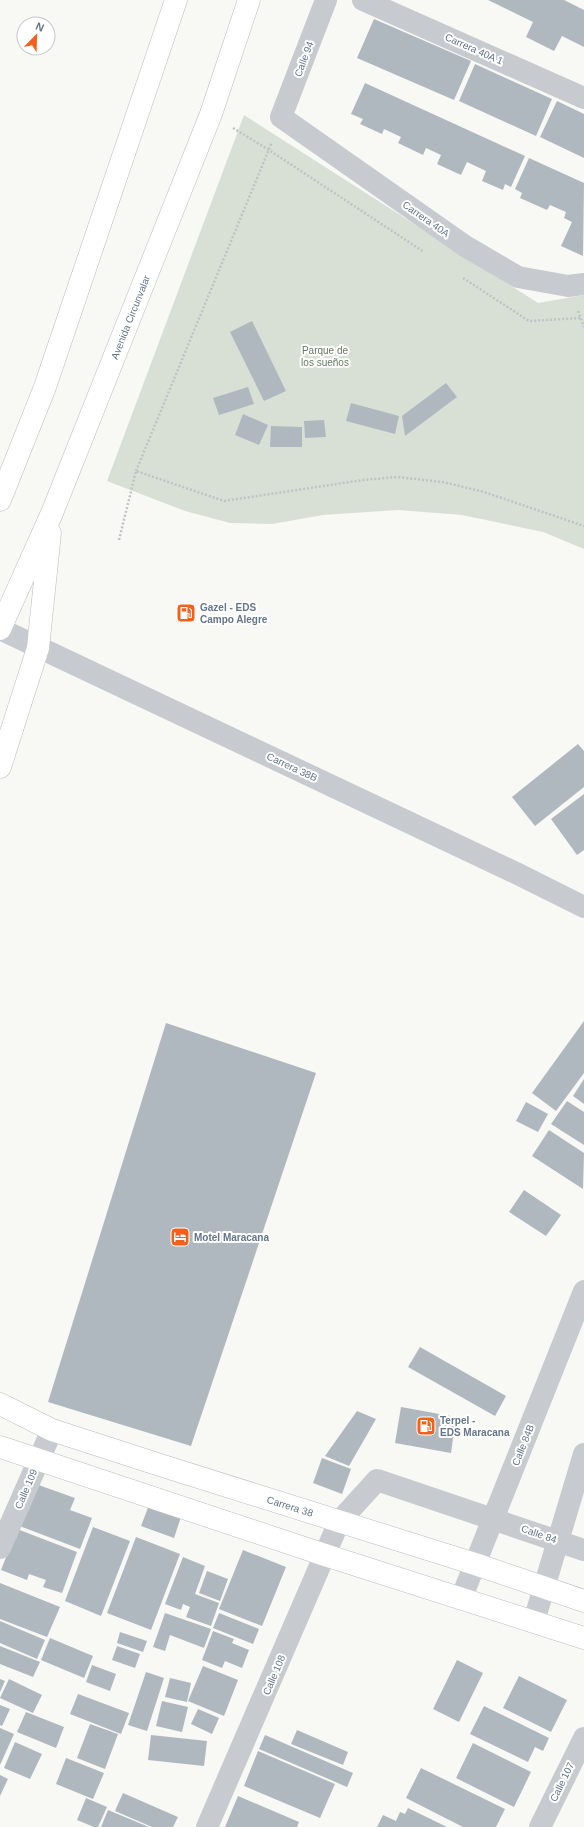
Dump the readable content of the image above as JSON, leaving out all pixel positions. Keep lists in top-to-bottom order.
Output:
{
  "streets": {
    "main road": ["Avenida Circunvalar", "Carrera 38"],
    "street": [
      "Carrera 40A 1",
      "Calle 94",
      "Carrera 40A",
      "Carrera 38B",
      "Calle 84B",
      "Calle 109",
      "Calle 84",
      "Calle 108",
      "Calle 107"
    ]
  },
  "crossings": [
    ["Calle 94", "Carrera 40A"],
    ["Avenida Circunvalar", "Carrera 38B"],
    ["Calle 84B", "Carrera 38"],
    ["Calle 84B", "Calle 84"],
    ["Calle 109", "Carrera 38"],
    ["Carrera 38", "Calle 84"],
    ["Carrera 38", "Calle 108"],
    ["Calle 84", "Calle 108"]
  ],
  "parks": ["Parque de los sueños"],
  "places": {
    "fuel station": ["Gazel - EDS Campo Alegre", "Terpel - EDS Maracana"],
    "hotel": ["Motel Maracana"]
  },
  "north": "top right"
}
